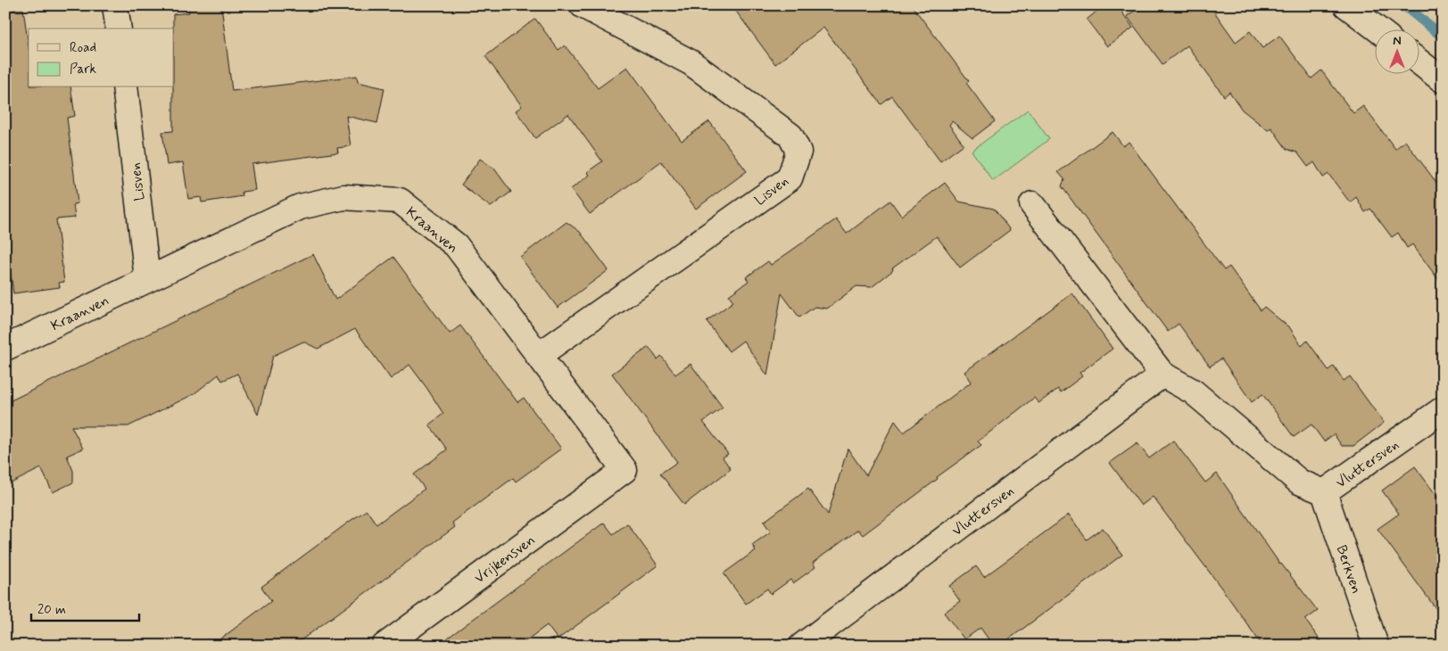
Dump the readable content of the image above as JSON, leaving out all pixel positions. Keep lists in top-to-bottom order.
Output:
{
  "streets": {
    "street": [
      "Lisven",
      "Kraanven",
      "Vluttersven",
      "Vrijkensven",
      "Berkven"
    ]
  },
  "crossings": [
    ["Lisven", "Kraanven"],
    ["Kraanven", "Vrijkensven"],
    ["Vluttersven", "Berkven"]
  ],
  "legend": ["Road", "Park"],
  "scale_bar": "20 m",
  "north": "top"
}
